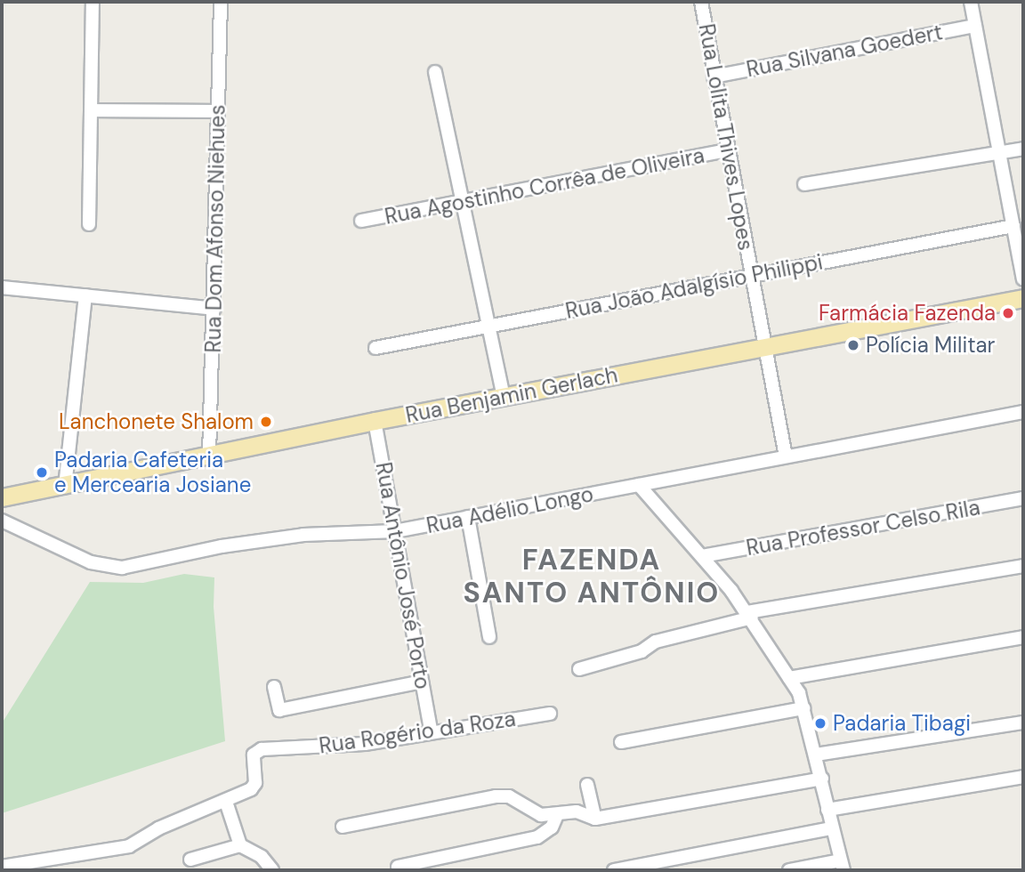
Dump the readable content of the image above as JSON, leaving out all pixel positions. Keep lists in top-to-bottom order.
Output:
{
  "streets": {
    "main road": ["Rua Benjamin Gerlach"],
    "street": [
      "Rua Silvana Goedert",
      "Rua Lolita Thives Lopes",
      "Rua Agostinho Corrêa de Oliveira",
      "Rua Dom Afonso Niehues",
      "Rua João Adalgísio Philippi",
      "Rua Adélio Longo",
      "Rua Professor Celso Rila",
      "Rua Antônio José Porto",
      "Rua Rogério da Roza"
    ]
  },
  "crossings": [
    ["Rua Silvana Goedert", "Rua Lolita Thives Lopes"],
    ["Rua Lolita Thives Lopes", "Rua Agostinho Corrêa de Oliveira"],
    ["Rua Lolita Thives Lopes", "Rua João Adalgísio Philippi"],
    ["Rua Lolita Thives Lopes", "Rua Benjamin Gerlach"],
    ["Rua Lolita Thives Lopes", "Rua Adélio Longo"],
    ["Rua Dom Afonso Niehues", "Rua Benjamin Gerlach"],
    ["Rua Benjamin Gerlach", "Rua Antônio José Porto"],
    ["Rua Adélio Longo", "Rua Antônio José Porto"],
    ["Rua Antônio José Porto", "Rua Rogério da Roza"]
  ],
  "districts": ["FAZENDA SANTO ANTÔNIO"],
  "places": [
    "Farmácia Fazenda",
    "Polícia Militar",
    "Lanchonete Shalom",
    "Padaria Cafeteria e Mercearia Josiane",
    "Padaria Tibagi"
  ]
}
